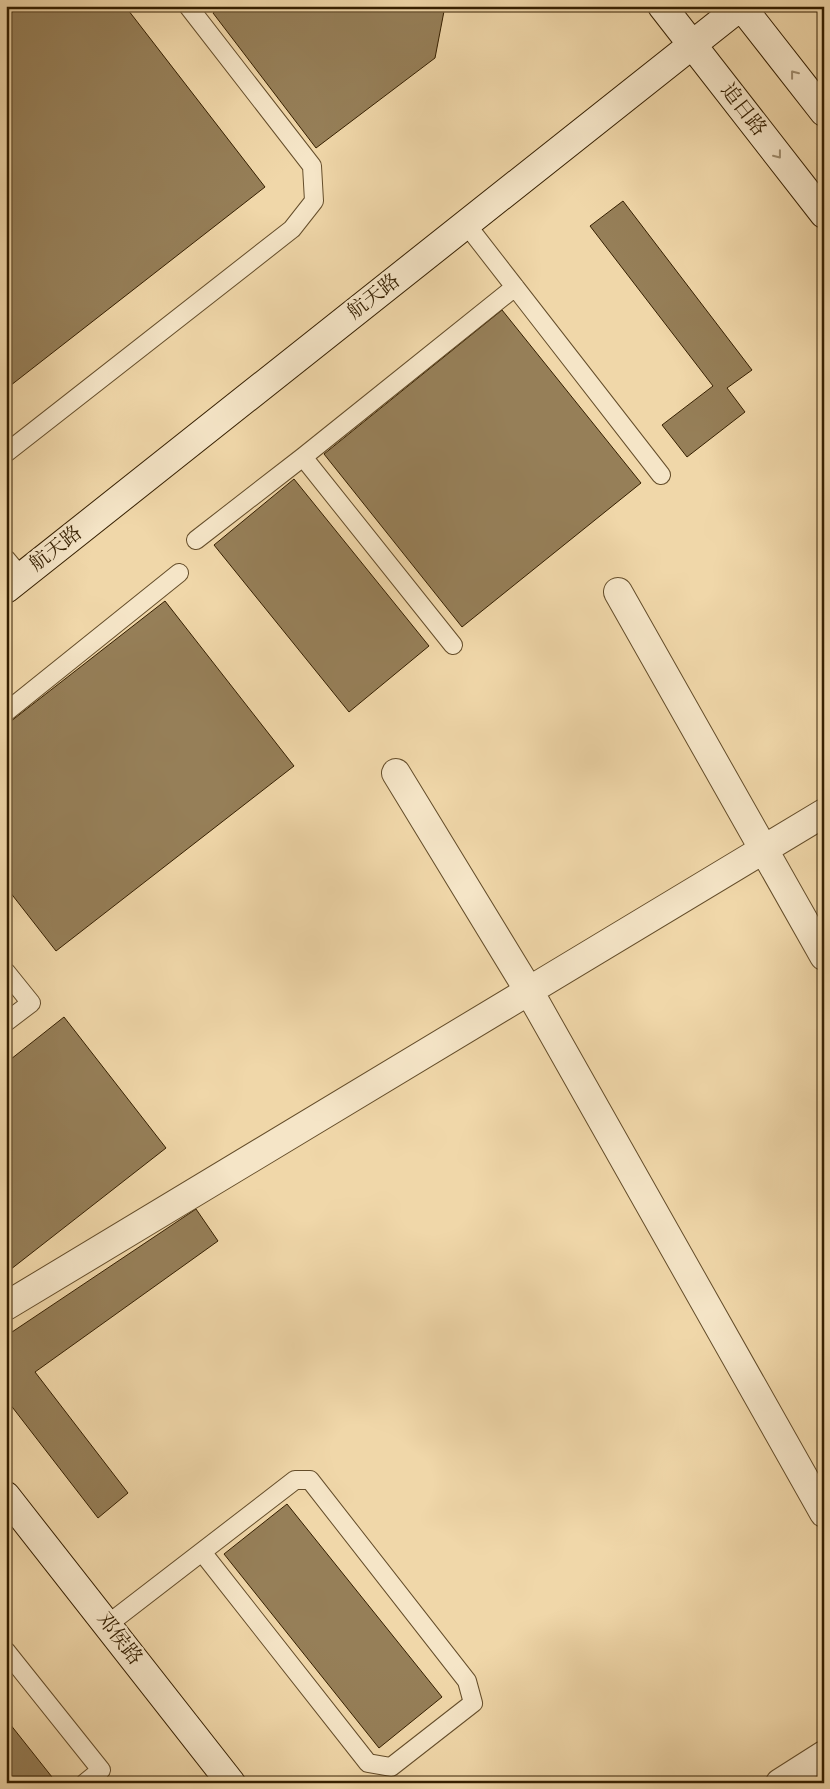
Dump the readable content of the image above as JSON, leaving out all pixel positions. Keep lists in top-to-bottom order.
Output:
{
  "streets": {
    "street": ["追日路", "航天路", "邓侯路"]
  },
  "crossings": [
    ["追日路", "航天路"]
  ]
}
